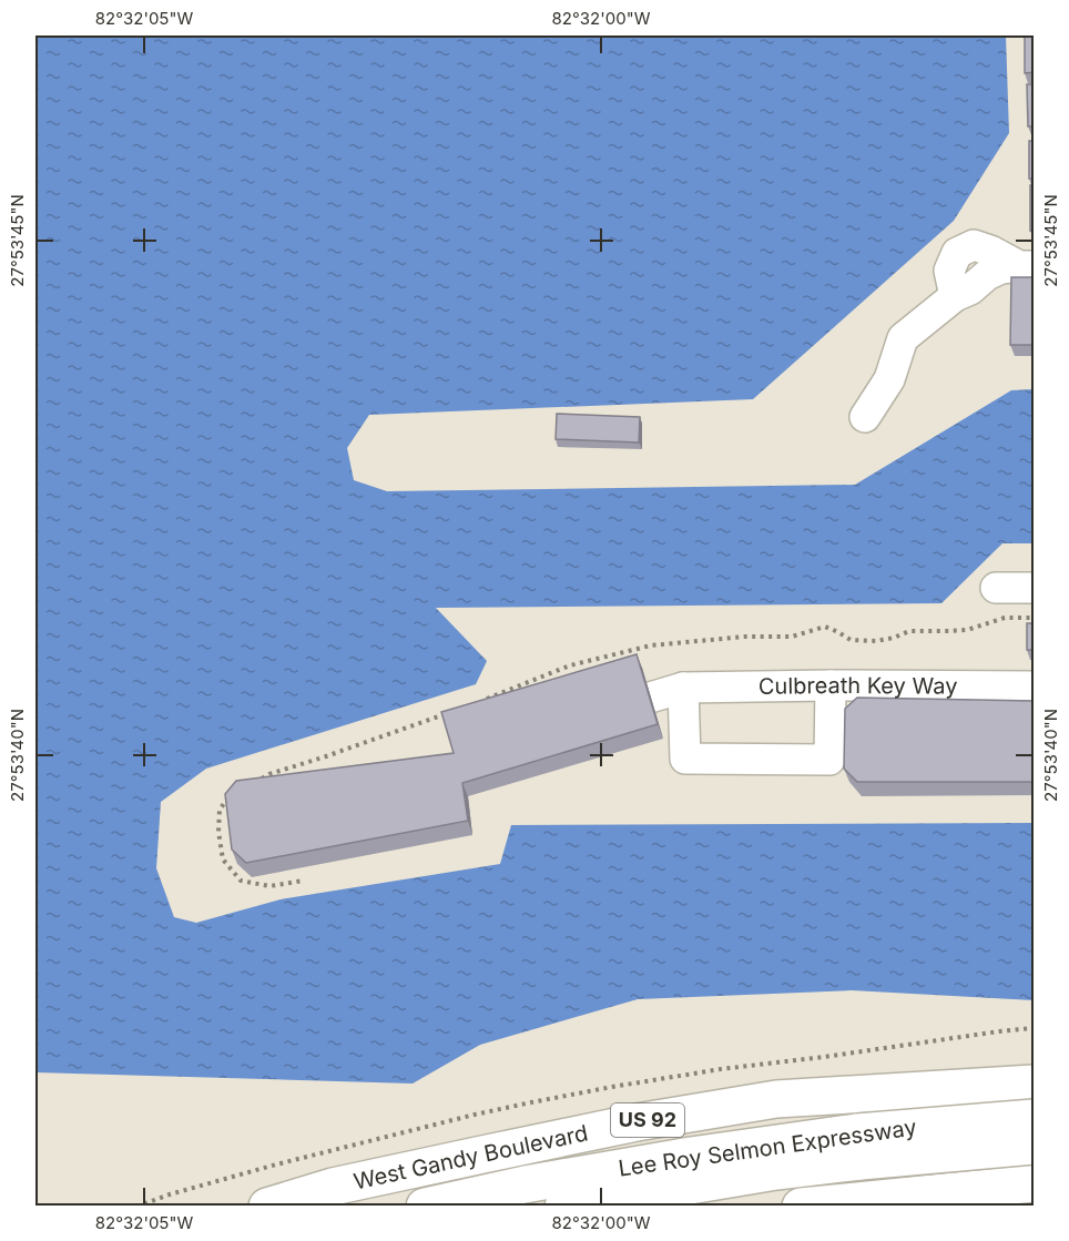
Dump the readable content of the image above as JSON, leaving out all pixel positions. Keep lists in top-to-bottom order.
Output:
{
  "streets": {
    "main road": ["US 92", "Lee Roy Selmon Expressway", "West Gandy Boulevard"],
    "street": ["Culbreath Key Way"]
  },
  "coordinates": [
    "82°32'05\"W",
    "82°32'00\"W",
    "27°53'45\"N",
    "27°53'40\"N"
  ]
}
